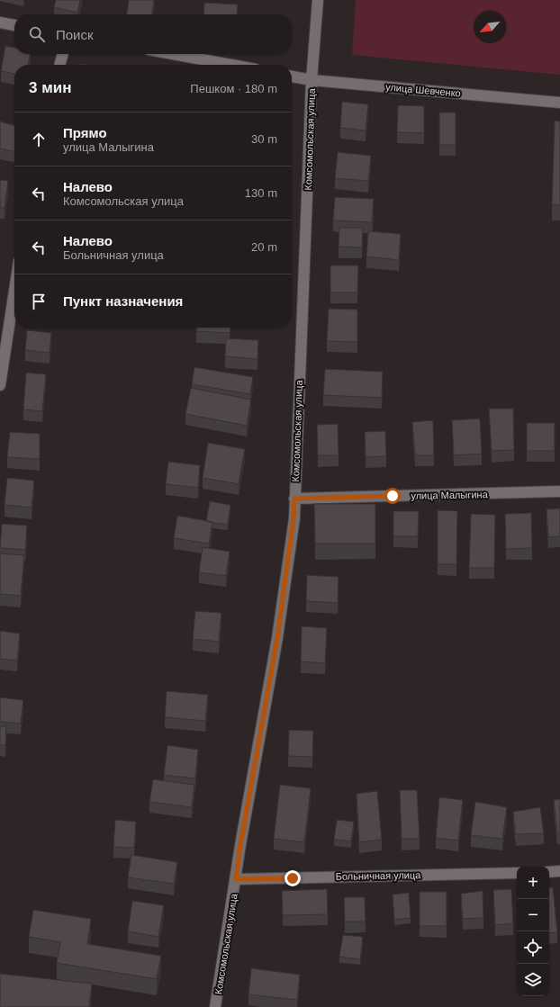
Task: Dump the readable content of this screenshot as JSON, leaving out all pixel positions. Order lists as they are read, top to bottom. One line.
{"streets":{"street":["улица Шевченко","Комсомольская улица","улица Малыгина","Больничная улица"]},"crossings":[["улица Шевченко","Комсомольская улица"],["Комсомольская улица","улица Малыгина"],["Комсомольская улица","Больничная улица"]],"north":"bottom left","page":{"search":"Поиск","heading":["3 мин","Пешком · 180 m"],"list":[["Прямо","улица Малыгина","30 m"],["Налево","Комсомольская улица","130 m"],["Налево","Больничная улица","20 m"],"Пункт назначения"],"map_buttons":["+","−"]}}
